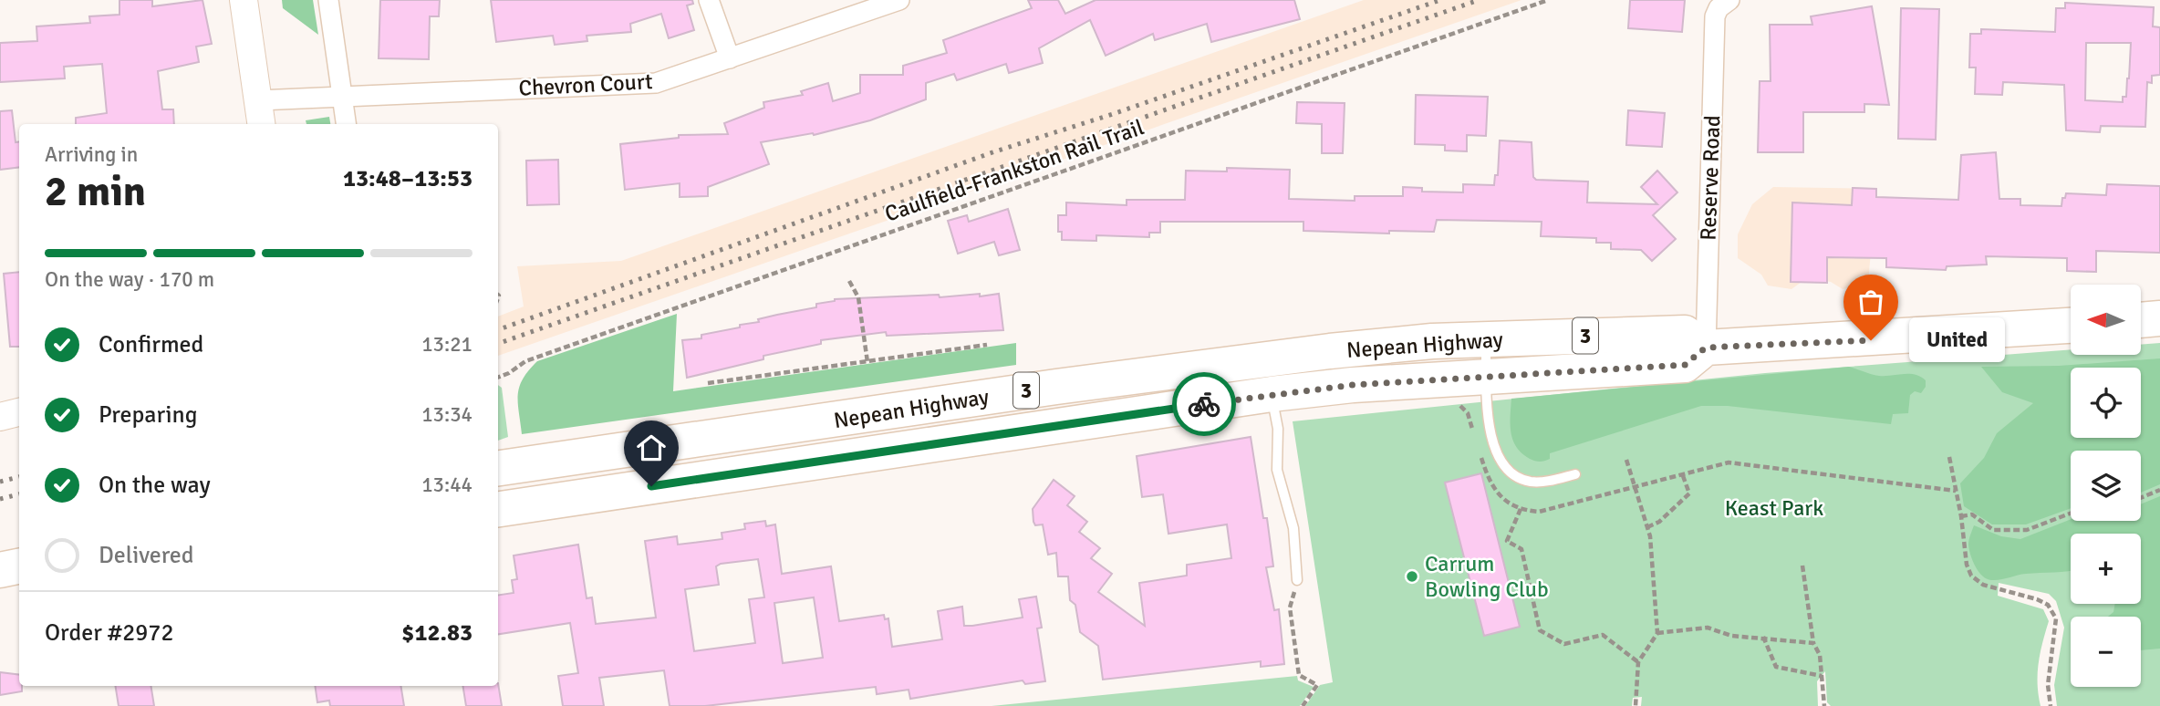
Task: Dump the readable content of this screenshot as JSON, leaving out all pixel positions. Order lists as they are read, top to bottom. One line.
{"streets":{"highway":["3","Nepean Highway"],"street":["Chevron Court","Reserve Road"],"path":["Caulfield-Frankston Rail Trail"]},"crossings":[["Reserve Road","Nepean Highway"]],"parks":["Keast Park"],"places":["United","Carrum Bowling Club"],"north":"left","page":{"heading":["2 min","Arriving in","13:48–13:53"],"panel":["Order #2972","$12.83"],"bar":"On the way · 170 m","map_buttons":["+","−"],"list":[["Confirmed","13:21"],["Preparing","13:34"],["On the way","13:44"],"Delivered"],"bubble":"United"}}
